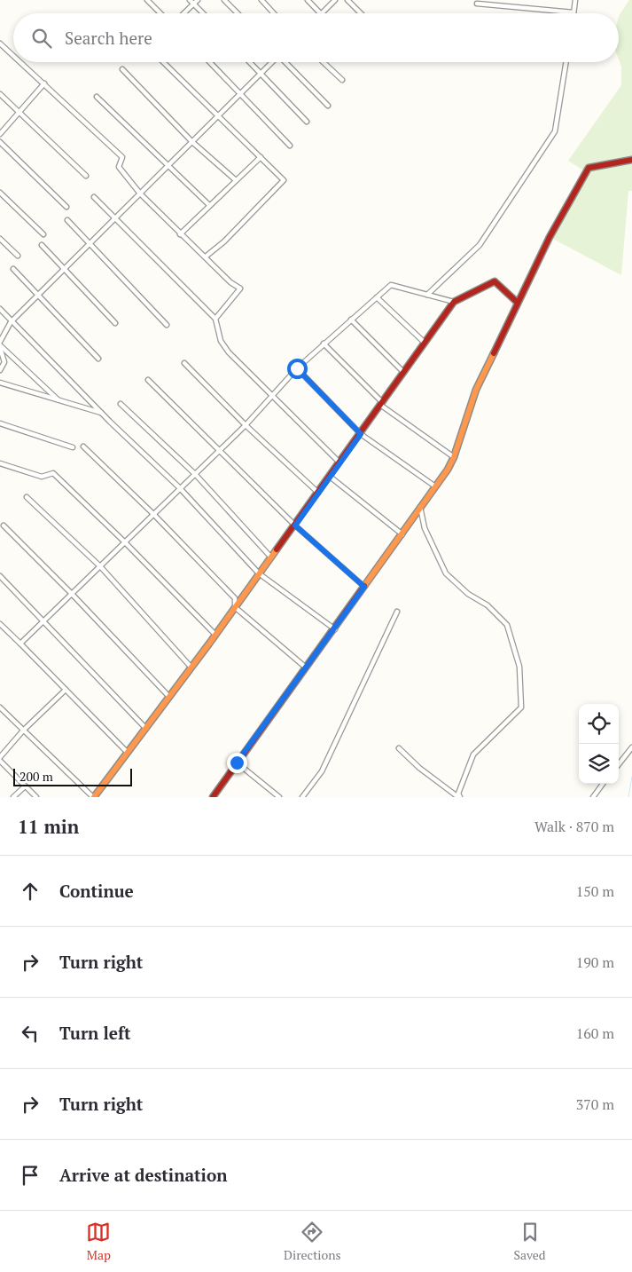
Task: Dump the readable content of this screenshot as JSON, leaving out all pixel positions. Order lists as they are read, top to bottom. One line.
{"scale_bar":"200 m","page":{"search":"Search here","scale":"200 m","heading":["11 min","Walk · 870 m"],"list":[["Continue","150 m"],["Turn right","190 m"],["Turn left","160 m"],["Turn right","370 m"],"Arrive at destination"],"nav":["Map","Directions","Saved"]}}
